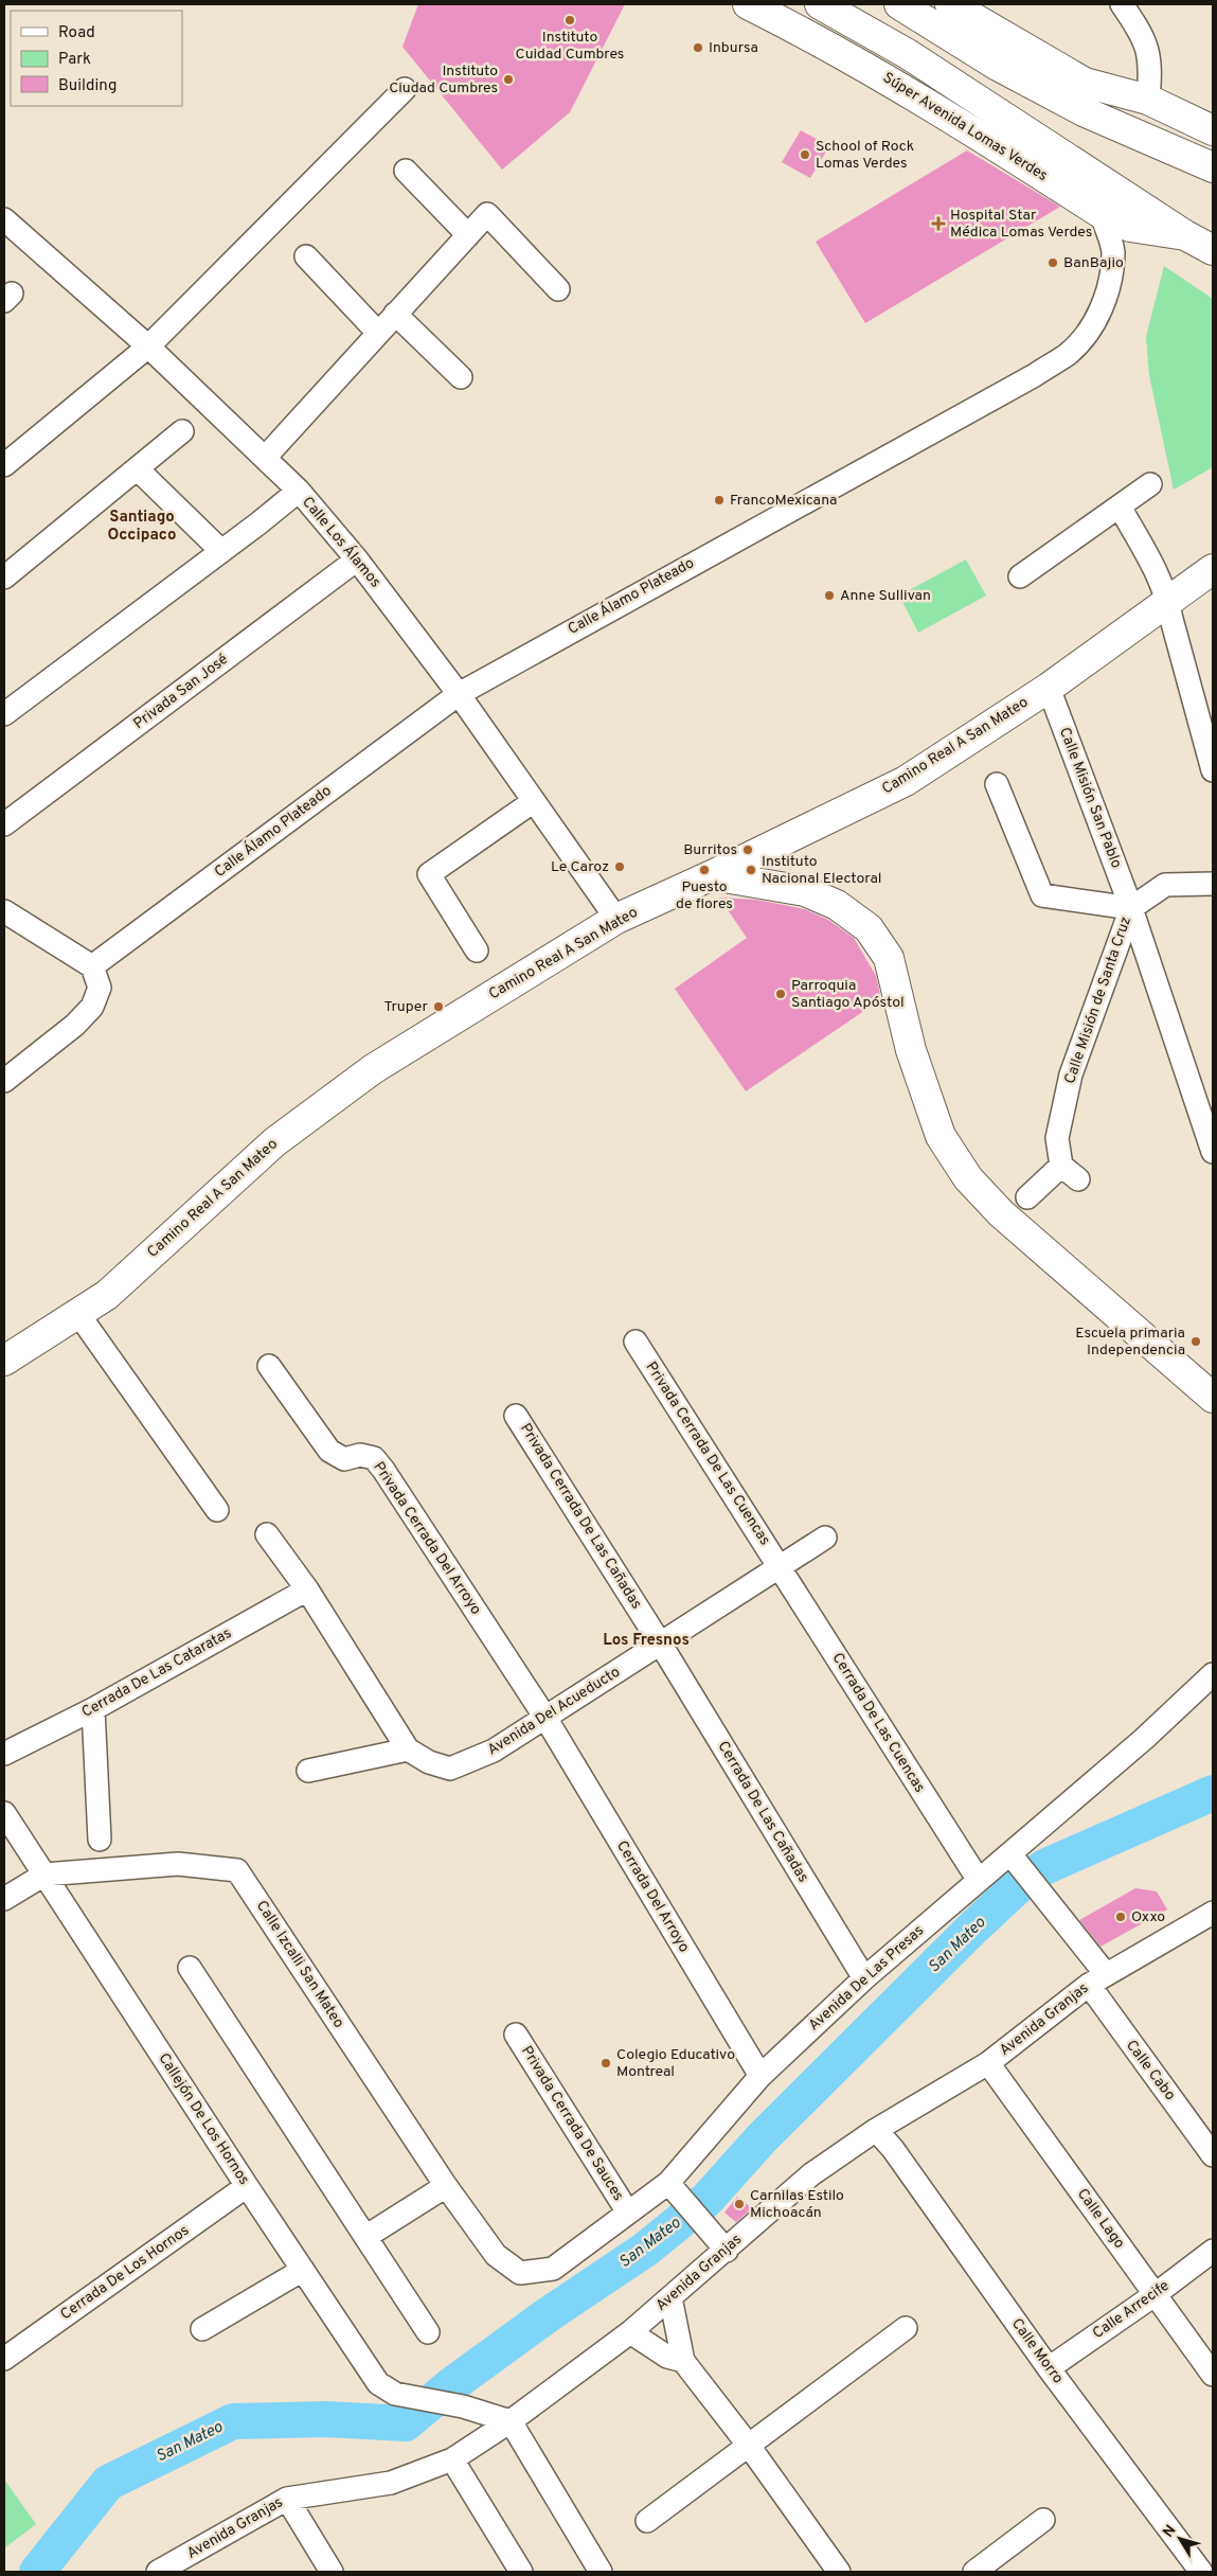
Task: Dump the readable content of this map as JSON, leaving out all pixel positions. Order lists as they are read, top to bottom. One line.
{"streets":{"main road":["Súper Avenida Lomas Verdes","Camino Real A San Mateo"],"street":["Calle Los Álamos","Calle Álamo Plateado","Privada San José","Calle Misión San Pablo","Calle Misión de Santa Cruz","Privada Cerrada De Las Cuencas","Privada Cerrada De Las Cañadas","Privada Cerrada Del Arroyo","Cerrada De Las Cataratas","Avenida Del Acueducto","Cerrada De Las Cuencas","Cerrada De Las Cañadas","Cerrada Del Arroyo","Calle Izcalli San Mateo","Avenida De Las Presas","Avenida Granjas","Calle Cabo","Callejón De Los Hornos","Privada Cerrada De Sauces","Calle Lago","Cerrada De Los Hornos","Calle Arrecife","Calle Morro"]},"crossings":[["Súper Avenida Lomas Verdes","Calle Álamo Plateado"],["Calle Los Álamos","Calle Álamo Plateado"],["Calle Los Álamos","Privada San José"],["Calle Los Álamos","Camino Real A San Mateo"],["Camino Real A San Mateo","Calle Misión San Pablo"],["Calle Misión San Pablo","Calle Misión de Santa Cruz"],["Privada Cerrada De Las Cuencas","Avenida Del Acueducto"],["Privada Cerrada De Las Cuencas","Cerrada De Las Cuencas"],["Privada Cerrada De Las Cañadas","Avenida Del Acueducto"],["Privada Cerrada De Las Cañadas","Cerrada De Las Cañadas"],["Privada Cerrada Del Arroyo","Avenida Del Acueducto"],["Privada Cerrada Del Arroyo","Cerrada Del Arroyo"],["Cerrada De Las Cataratas","Avenida Del Acueducto"],["Avenida Del Acueducto","Cerrada De Las Cuencas"],["Avenida Del Acueducto","Cerrada De Las Cañadas"],["Avenida Del Acueducto","Cerrada Del Arroyo"],["Cerrada De Las Cuencas","Avenida De Las Presas"],["Cerrada De Las Cañadas","Avenida De Las Presas"],["Cerrada Del Arroyo","Avenida De Las Presas"],["Calle Izcalli San Mateo","Avenida De Las Presas"],["Calle Izcalli San Mateo","Callejón De Los Hornos"],["Avenida De Las Presas","Calle Cabo"],["Avenida De Las Presas","Privada Cerrada De Sauces"],["Avenida Granjas","Calle Cabo"],["Avenida Granjas","Callejón De Los Hornos"],["Avenida Granjas","Calle Lago"],["Avenida Granjas","Calle Morro"],["Callejón De Los Hornos","Cerrada De Los Hornos"],["Calle Lago","Calle Arrecife"],["Calle Arrecife","Calle Morro"]],"districts":["Santiago Occipaco","Los Fresnos"],"water":["San Mateo"],"places":{"other":["Instituto Cuidad Cumbres","Inbursa","Instituto Ciudad Cumbres","School of Rock Lomas Verdes","BanBajio","FrancoMexicana","Anne Sullivan","Burritos","Le Caroz","Puesto de flores","Instituto Nacional Electoral","Parroquia Santiago Apóstol","Truper","Escuela primaria Independencia","Oxxo","Colegio Educativo Montreal","Carnilas Estilo Michoacán"],"health":["Hospital Star Médica Lomas Verdes"]},"legend":["Road","Park","Building"],"north":"top left"}
